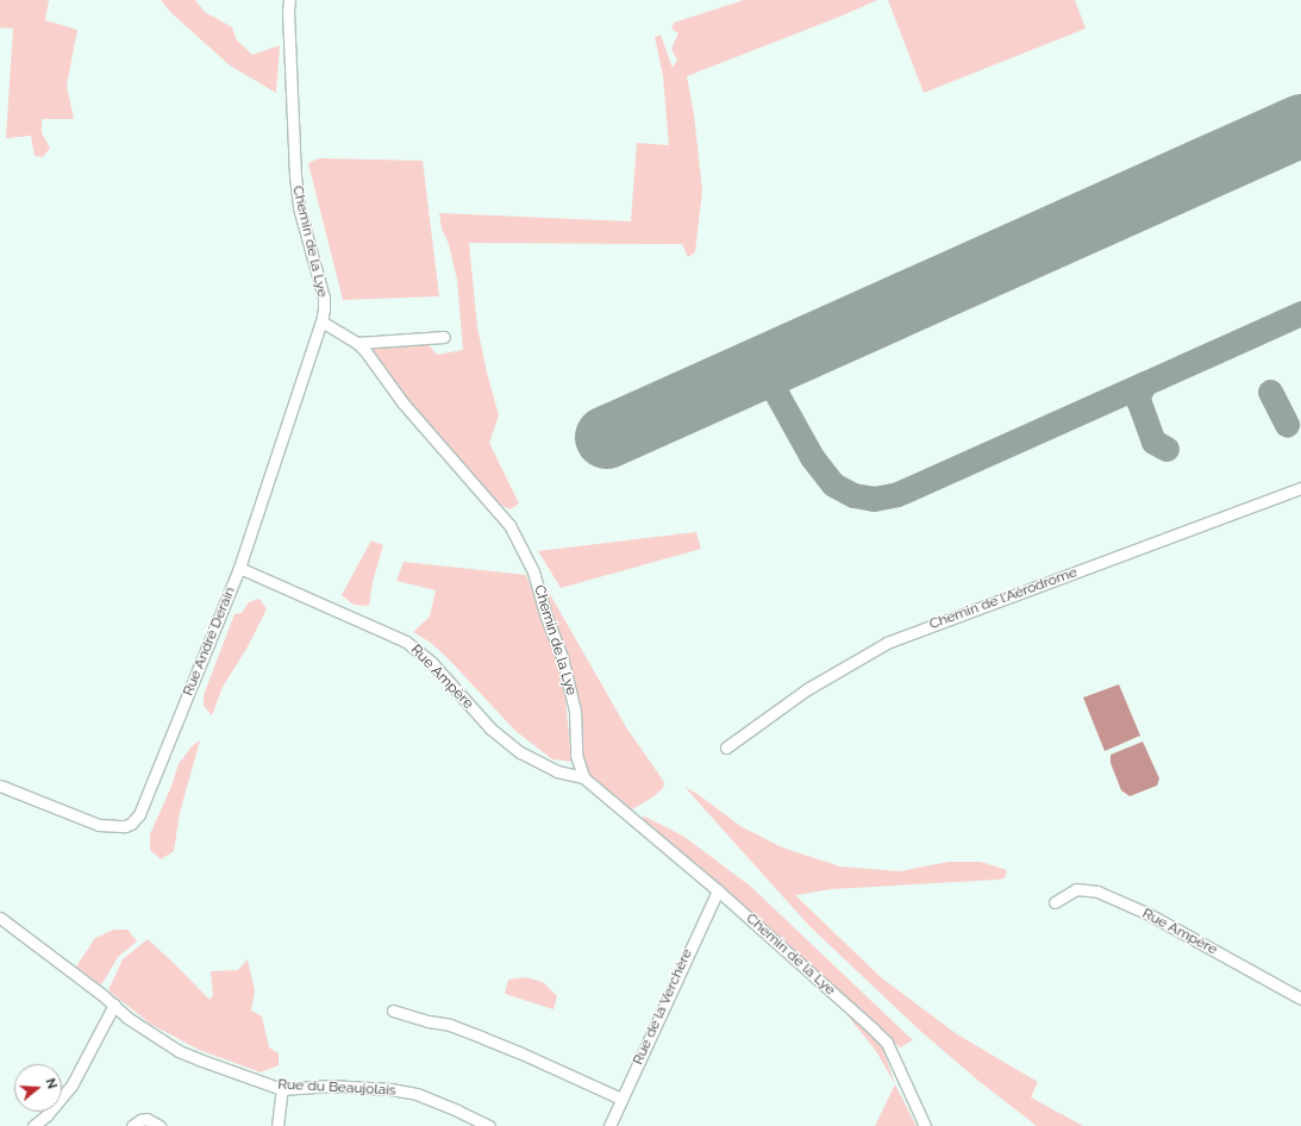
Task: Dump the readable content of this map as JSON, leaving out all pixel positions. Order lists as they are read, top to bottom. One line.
{"streets":{"street":["Chemin de la Lye","Chemin de l'Aérodrome","Rue André Derain","Rue Ampère","Rue de la Verchère","Rue du Beaujolais"]},"crossings":[["Chemin de la Lye","Rue André Derain"],["Chemin de la Lye","Rue Ampère"],["Chemin de la Lye","Rue de la Verchère"],["Rue André Derain","Rue Ampère"]],"north":"right"}
